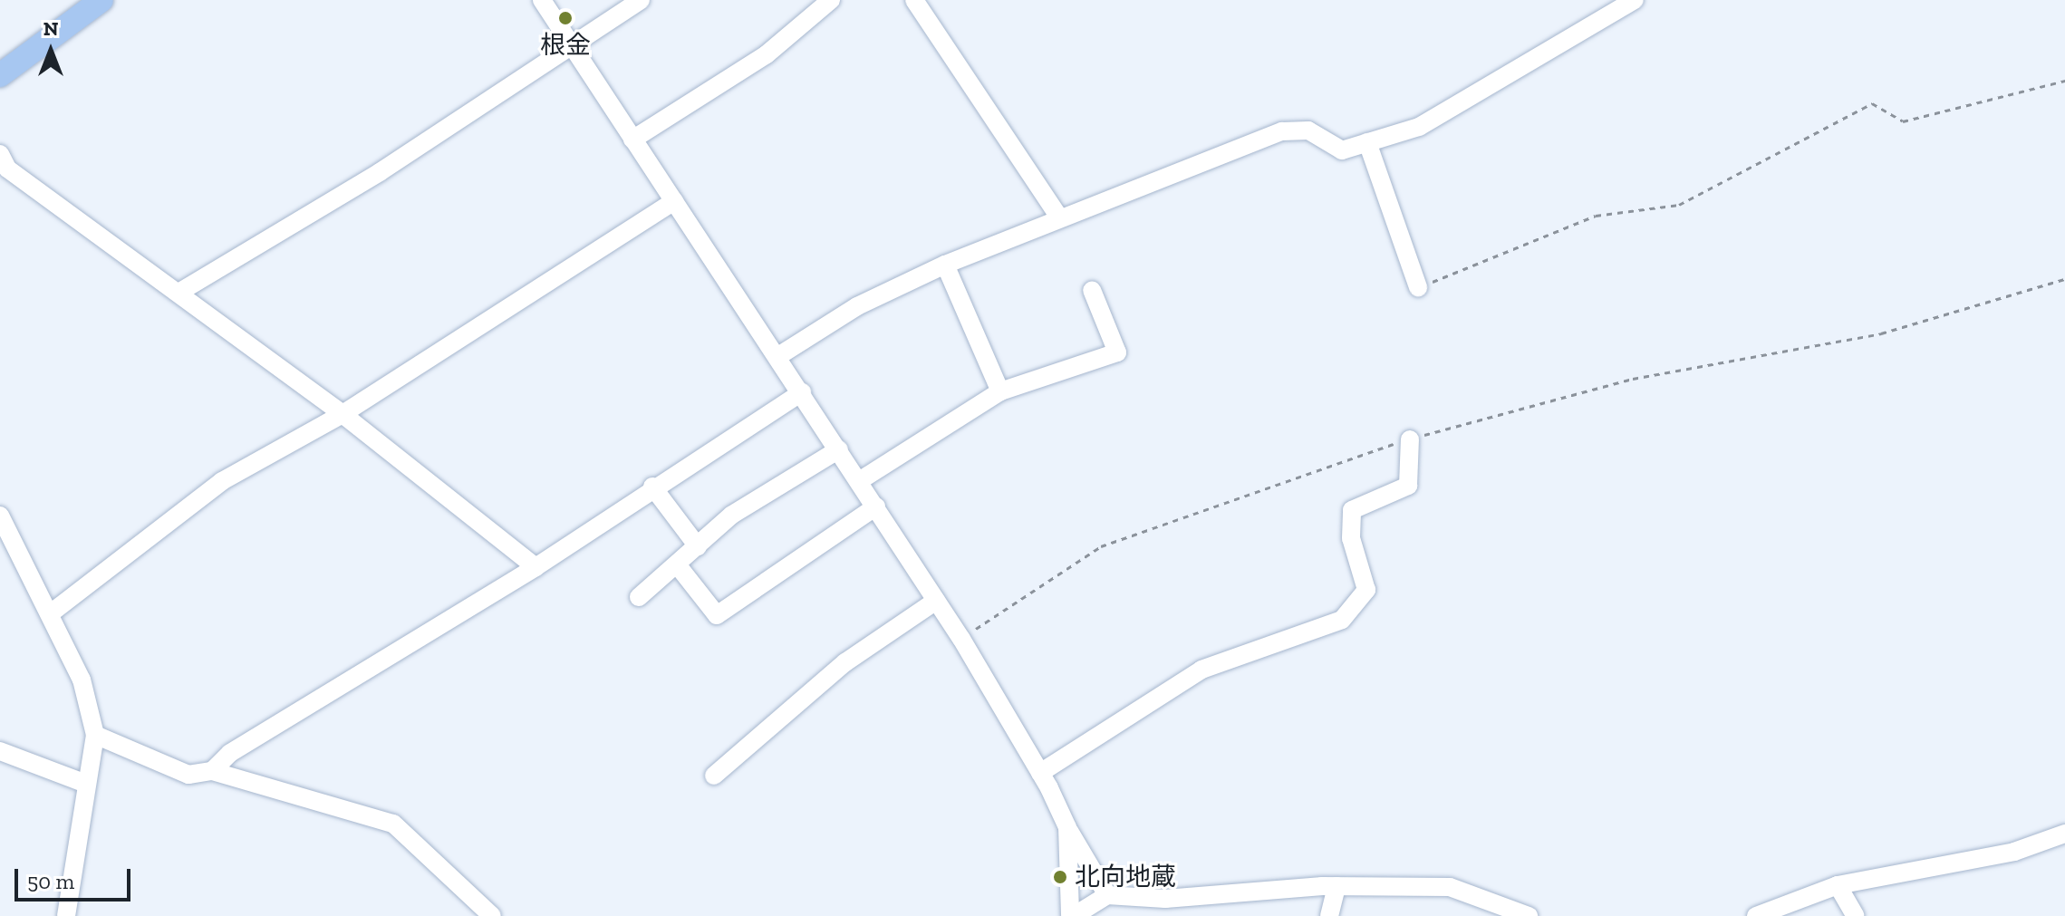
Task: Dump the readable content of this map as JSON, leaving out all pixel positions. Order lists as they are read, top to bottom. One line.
{"places":["根金","北向地蔵"],"scale_bar":"50 m","north":"top"}
